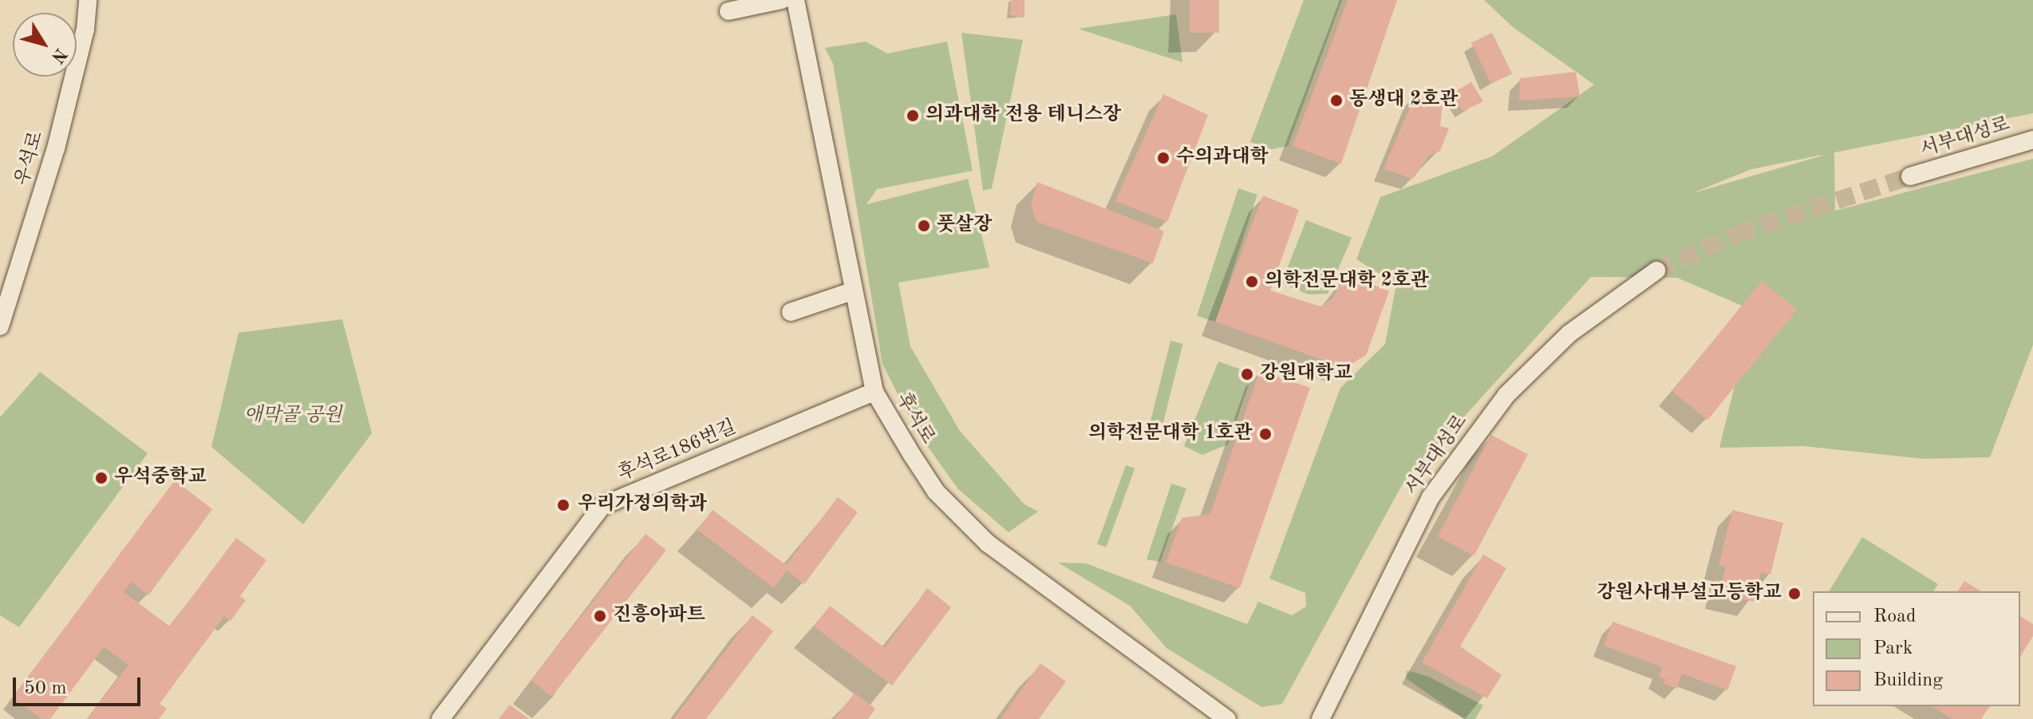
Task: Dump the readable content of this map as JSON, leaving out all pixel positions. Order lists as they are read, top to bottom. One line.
{"streets":{"street":["서부대성로","우석로","후석로","후석로186번길"]},"crossings":[["후석로","후석로186번길"]],"parks":["애막골 공원"],"places":["동생대 2호관","의과대학 전용 테니스장","수의과대학","풋살장","의학전문대학 2호관","강원대학교","의학전문대학 1호관","우석중학교","우리가정의학과","강원사대부설고등학교","진흥아파트"],"legend":["Road","Park","Building"],"scale_bar":"50 m","north":"bottom right"}
